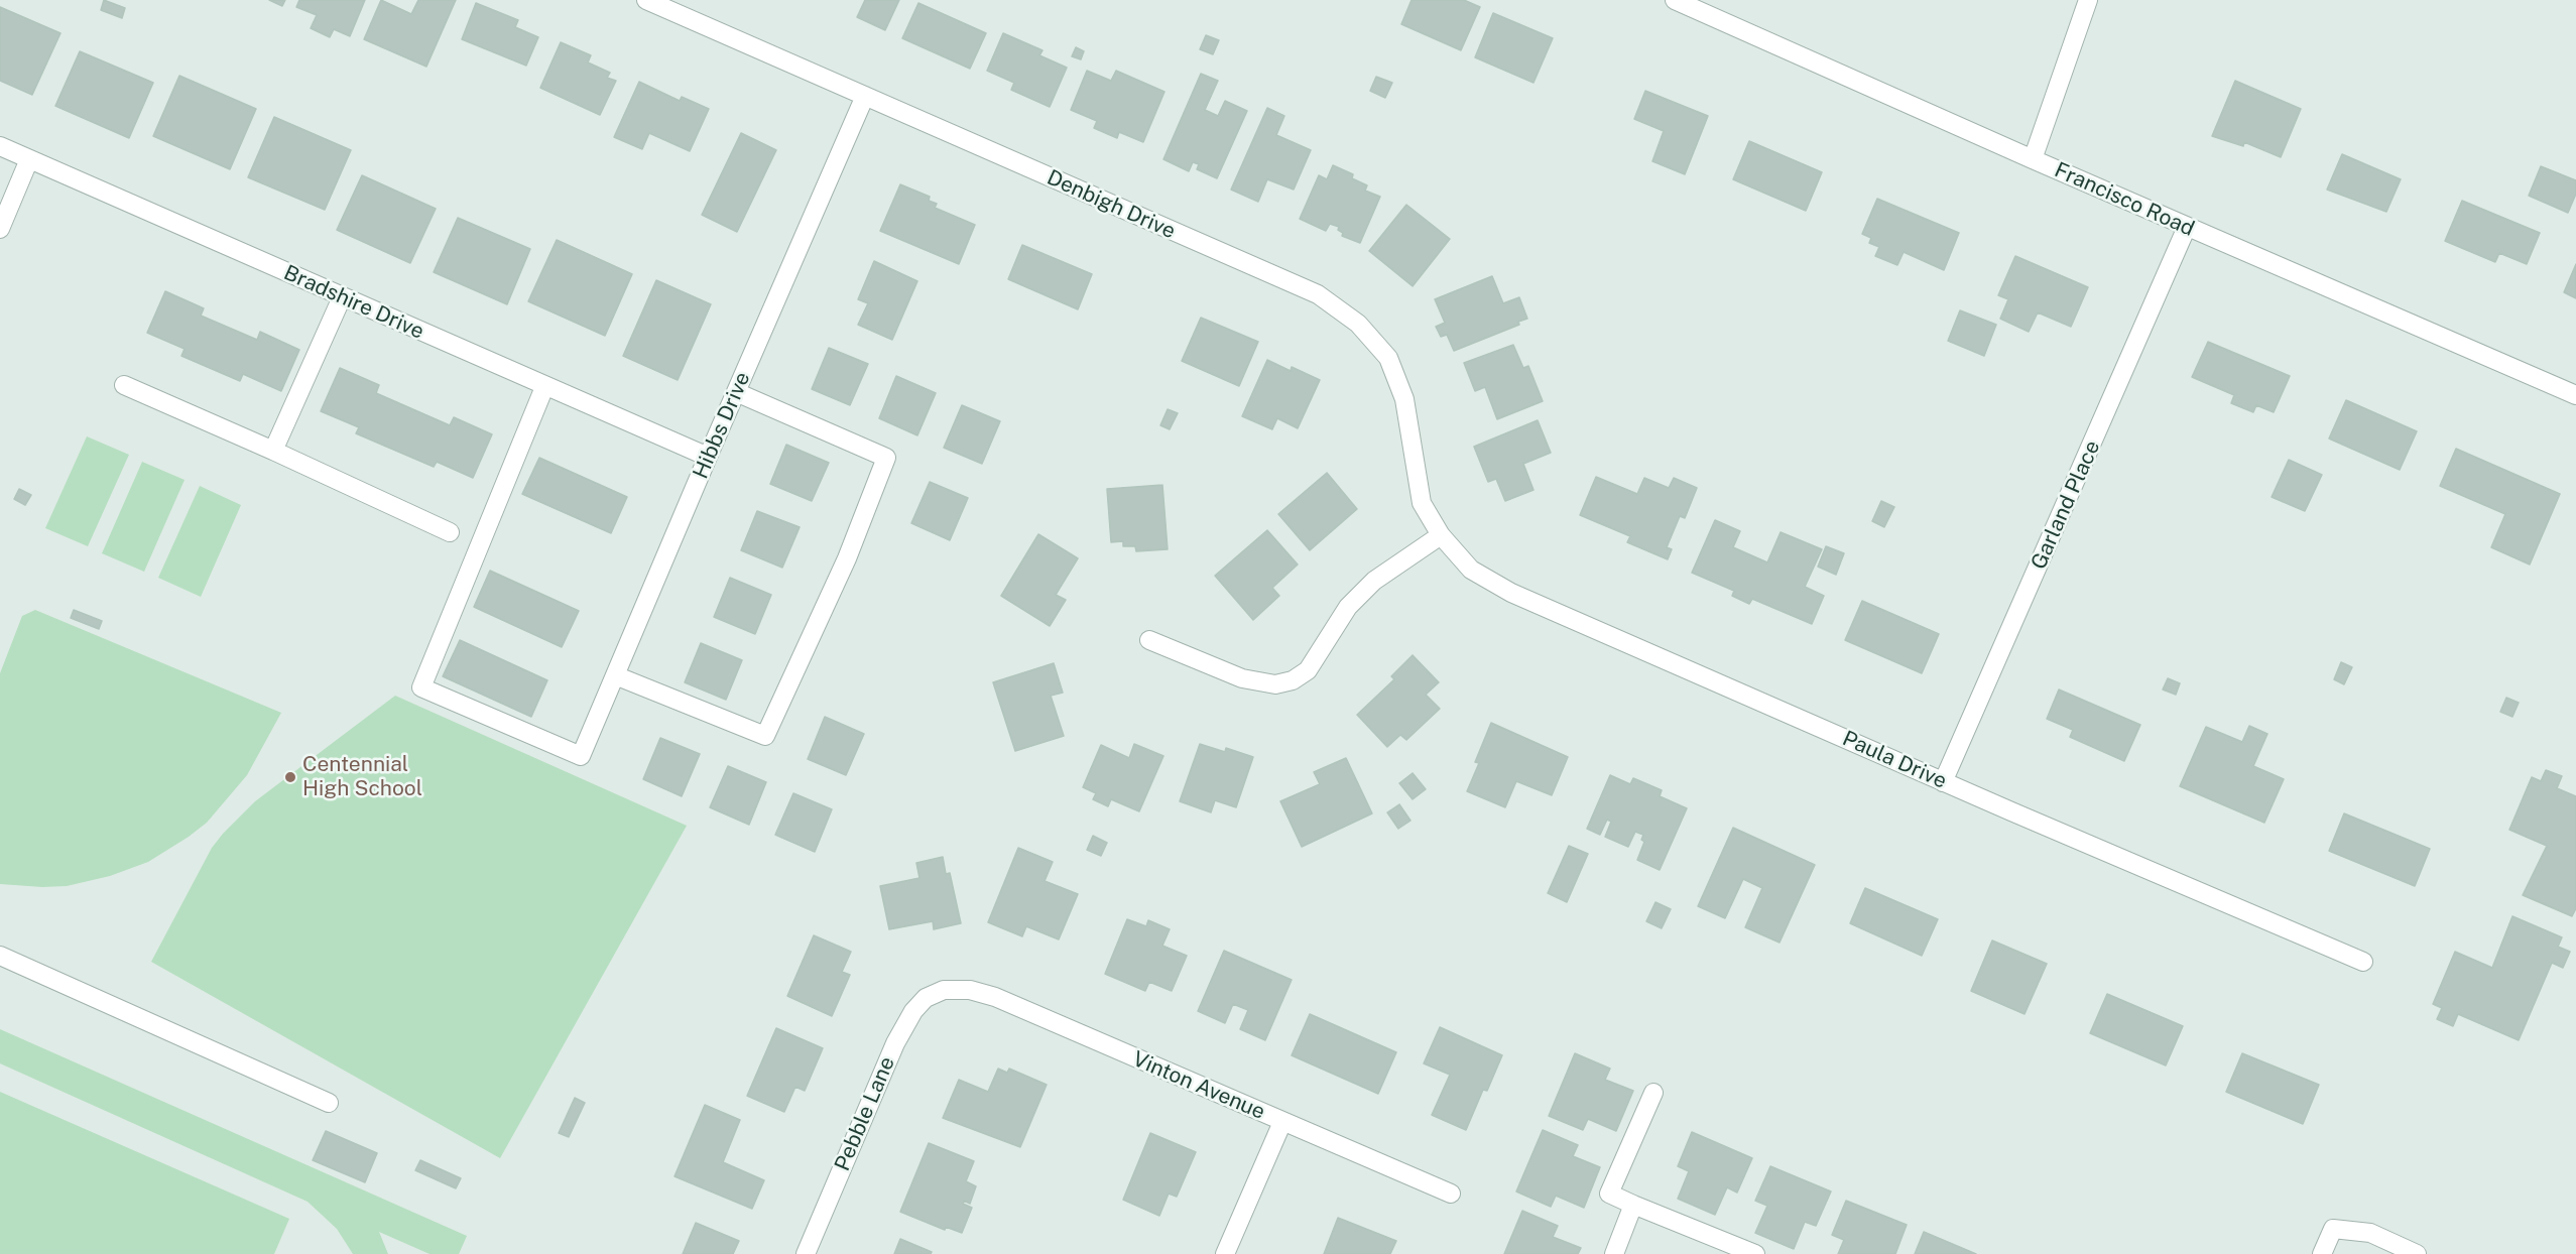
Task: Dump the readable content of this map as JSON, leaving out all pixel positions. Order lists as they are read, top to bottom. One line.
{"streets":{"street":["Francisco Road","Denbigh Drive","Bradshire Drive","Hibbs Drive","Garland Place","Paula Drive","Vinton Avenue","Pebble Lane"]},"crossings":[["Francisco Road","Garland Place"],["Denbigh Drive","Hibbs Drive"],["Denbigh Drive","Paula Drive"],["Bradshire Drive","Hibbs Drive"],["Garland Place","Paula Drive"],["Vinton Avenue","Pebble Lane"]],"places":["Centennial High School"]}
